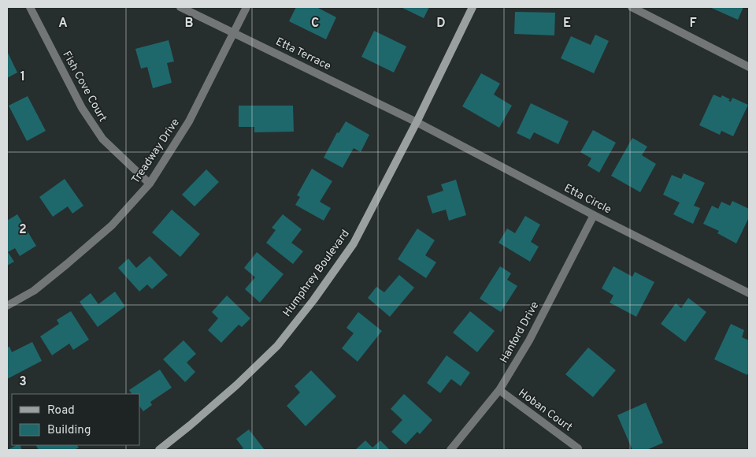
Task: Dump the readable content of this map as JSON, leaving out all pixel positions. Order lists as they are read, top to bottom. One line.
{"streets":{"street":["Etta Terrace","Fish Cove Court","Treadway Drive","Etta Circle","Humphrey Boulevard","Hanford Drive","Hoban Court"]},"crossings":[["Etta Terrace","Treadway Drive"],["Etta Terrace","Etta Circle"],["Etta Terrace","Humphrey Boulevard"],["Fish Cove Court","Treadway Drive"],["Etta Circle","Humphrey Boulevard"],["Etta Circle","Hanford Drive"],["Hanford Drive","Hoban Court"]],"legend":["Road","Building"],"grid":{"columns":["A","B","C","D","E","F"],"rows":["1","2","3"]}}
